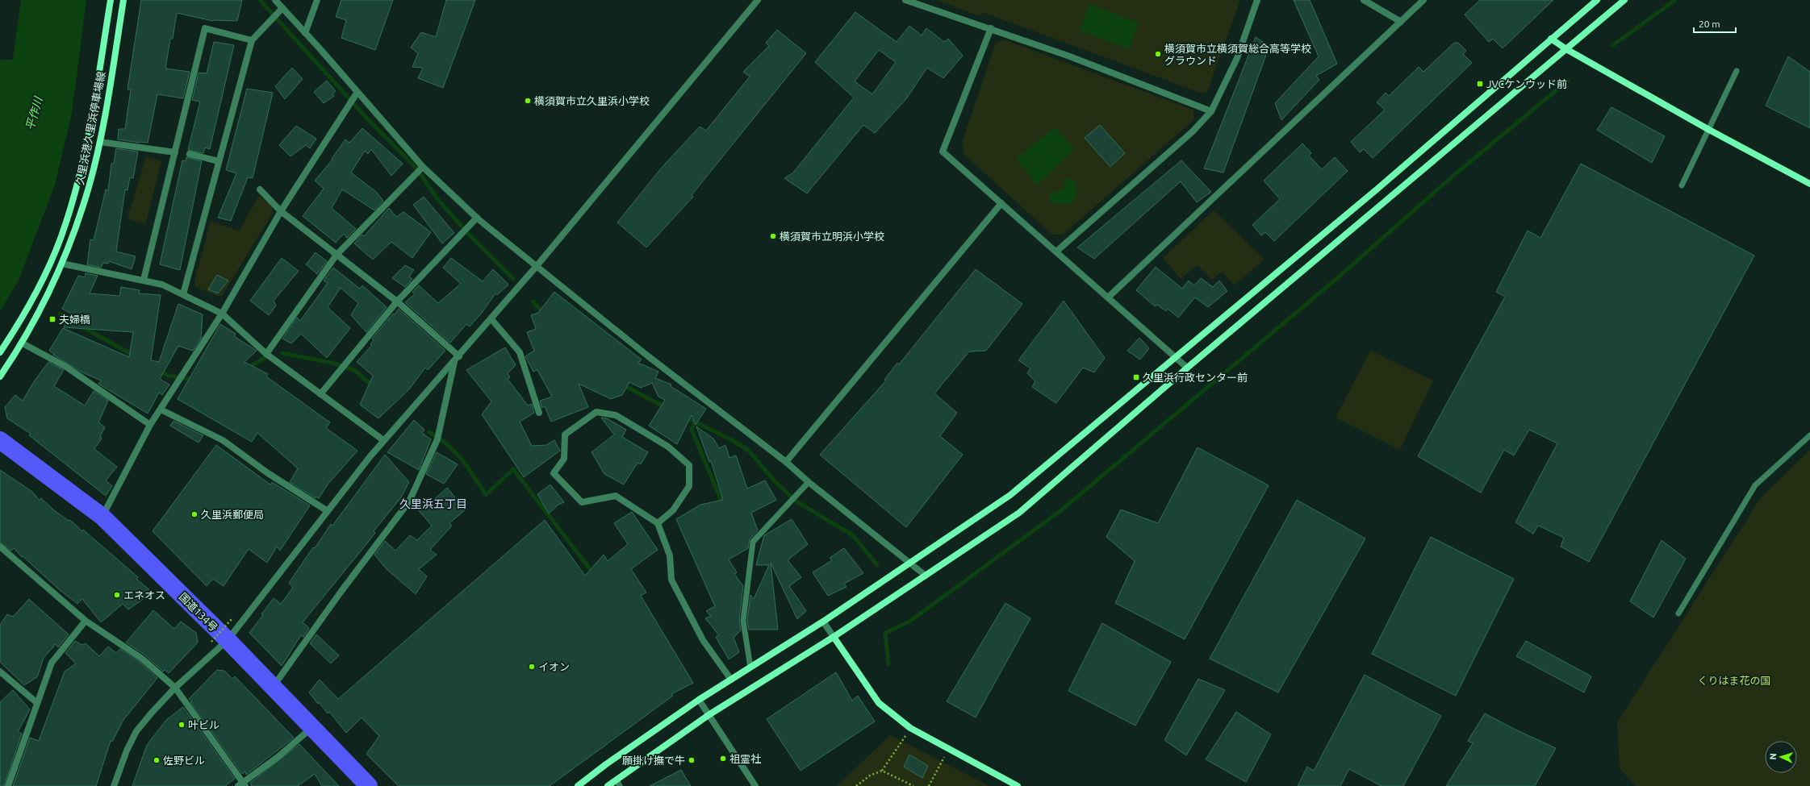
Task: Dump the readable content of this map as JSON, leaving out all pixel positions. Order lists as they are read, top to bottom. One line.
{"streets":{"highway":["国道134号"],"street":["久里浜港久里浜停車場線"]},"districts":["久里浜五丁目"],"water":["平作川"],"parks":["くりはま花の国"],"places":{"other":["横須賀市立横須賀総合高等学校 グラウンド","横須賀市立久里浜小学校","横須賀市立明浜小学校","久里浜郵便局","エネオス","イオン","叶ビル","祖霊社","佐野ビル","願掛け撫で牛"],"transit":["JVCケンウッド前","夫婦橋","久里浜行政センター前"]},"scale_bar":"20 m","north":"left"}
